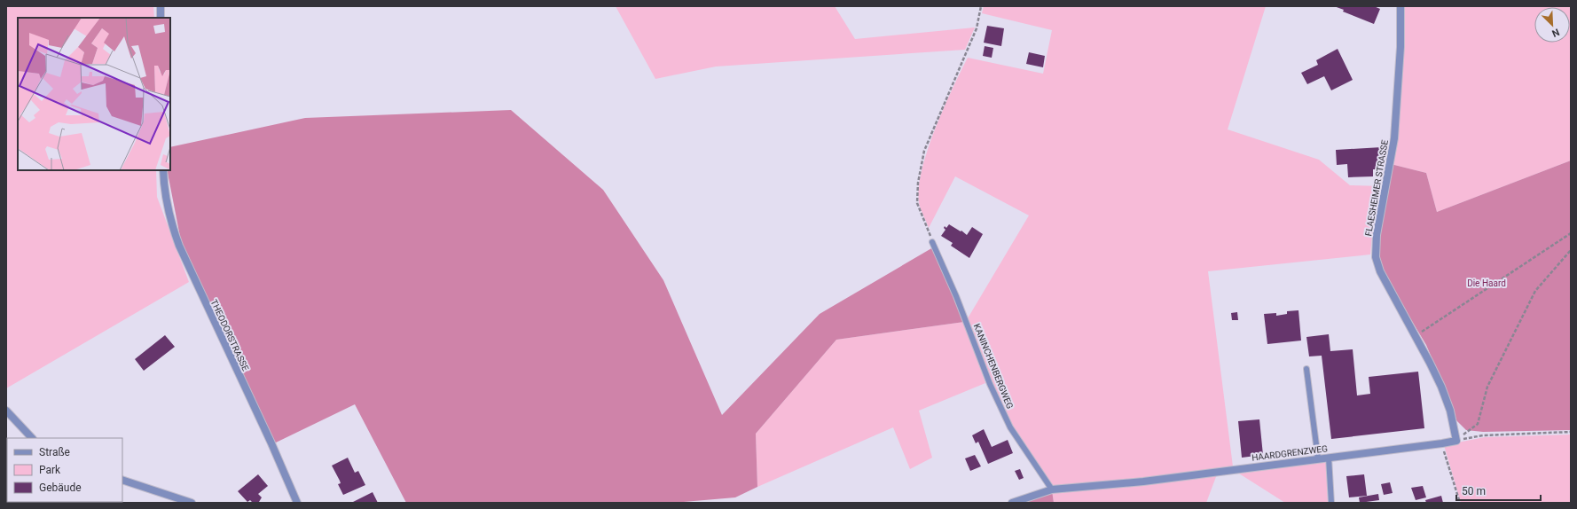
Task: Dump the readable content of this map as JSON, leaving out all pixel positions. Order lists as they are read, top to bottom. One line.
{"streets":{"street":["FLAESHEIMER STRASSE","THEODORSTRASSE","HAARDGRENZWEG"],"lane":["KANINCHENBERGWEG"]},"crossings":[["FLAESHEIMER STRASSE","HAARDGRENZWEG"],["KANINCHENBERGWEG","HAARDGRENZWEG"]],"parks":["Die Haard"],"legend":["Straße","Park","Gebäude"],"scale_bar":"50 m","north":"bottom right"}
